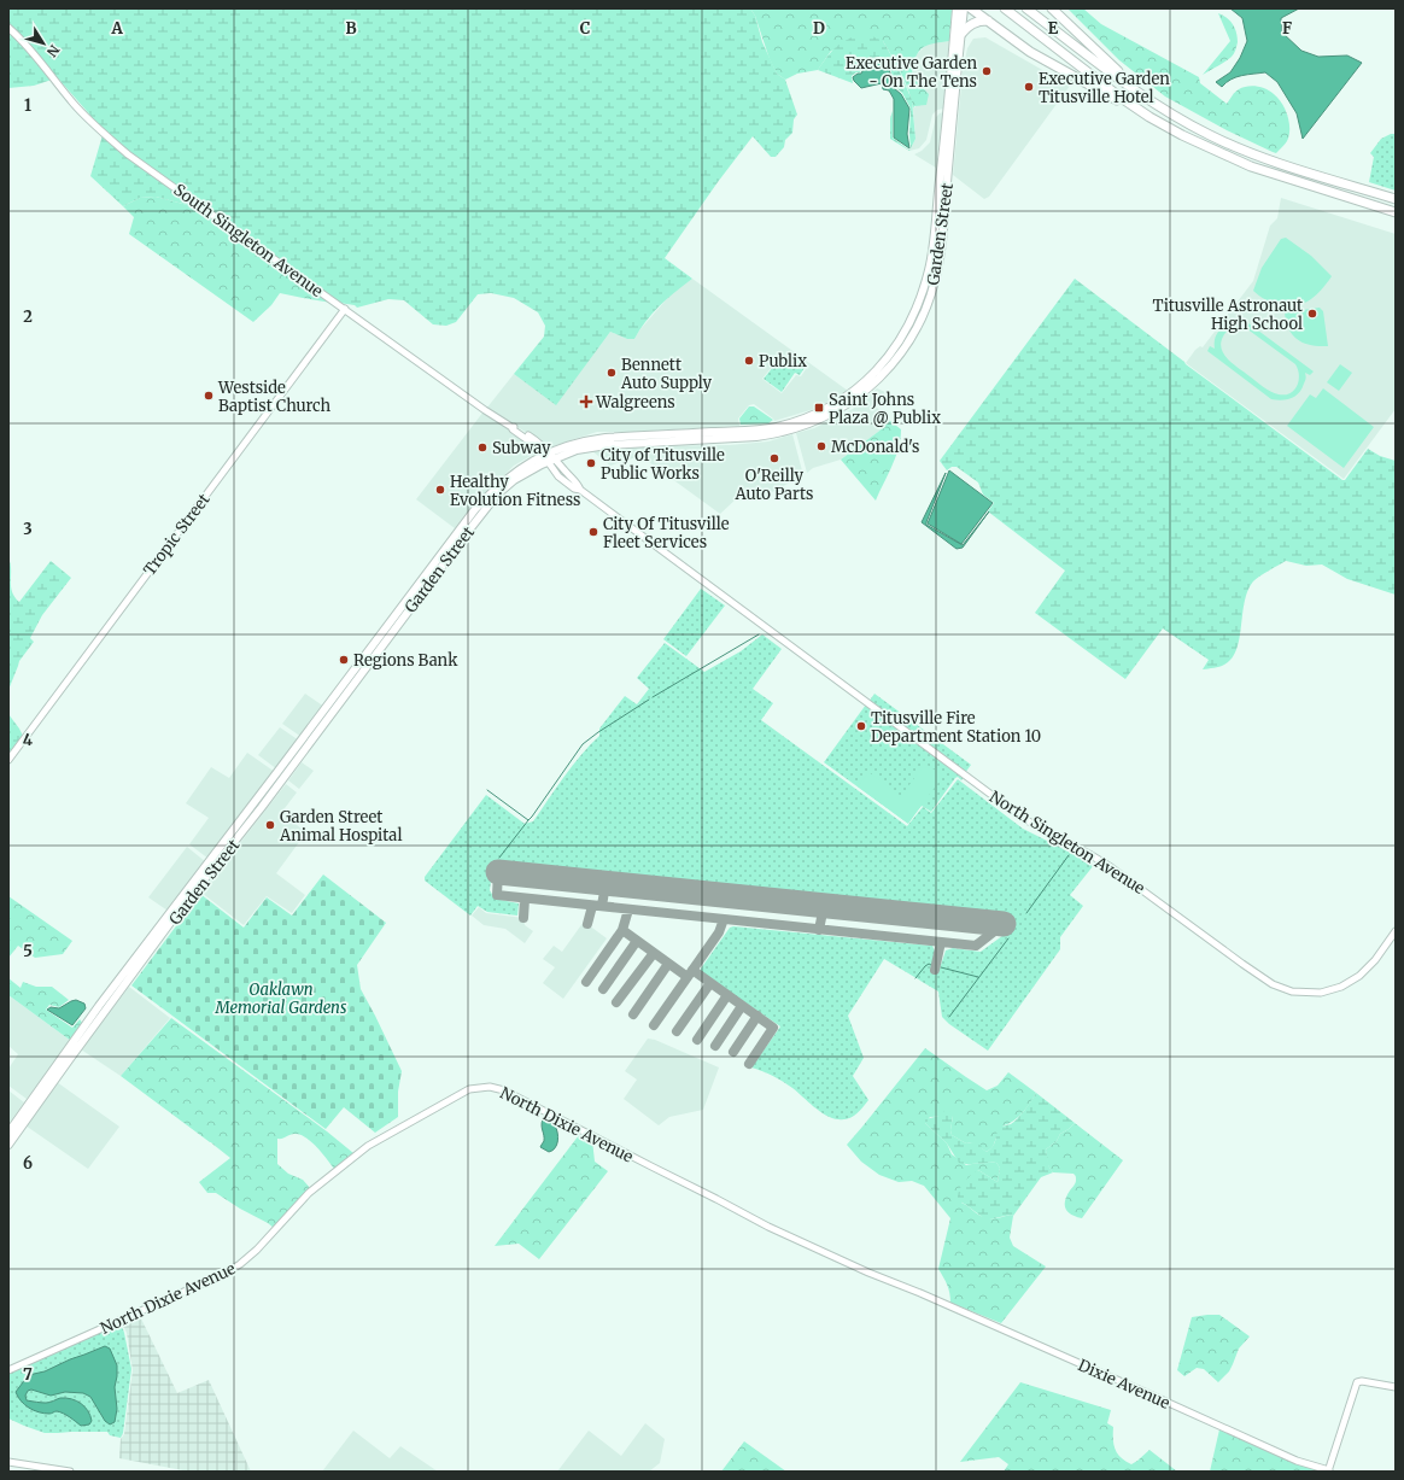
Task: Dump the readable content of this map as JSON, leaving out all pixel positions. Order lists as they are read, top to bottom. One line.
{"streets":{"main road":["Garden Street"],"street":["South Singleton Avenue","Tropic Street","North Singleton Avenue","North Dixie Avenue","Dixie Avenue"]},"crossings":[["Garden Street","South Singleton Avenue"],["Garden Street","North Singleton Avenue"],["South Singleton Avenue","Tropic Street"],["South Singleton Avenue","North Singleton Avenue"],["North Dixie Avenue","Dixie Avenue"]],"parks":["Oaklawn Memorial Gardens"],"places":{"other":["Executive Garden - On The Tens","Executive Garden Titusville Hotel","Titusville Astronaut High School","Publix","Bennett Auto Supply","Westside Baptist Church","McDonald's","Subway","O'Reilly Auto Parts","City of Titusville Public Works","Healthy Evolution Fitness","City Of Titusville Fleet Services","Regions Bank","Titusville Fire Department Station 10","Garden Street Animal Hospital"],"health":["Walgreens"],"transit":["Saint Johns Plaza @ Publix"]},"north":"bottom right","grid":{"columns":["A","B","C","D","E","F"],"rows":["1","2","3","4","5","6","7"]}}
